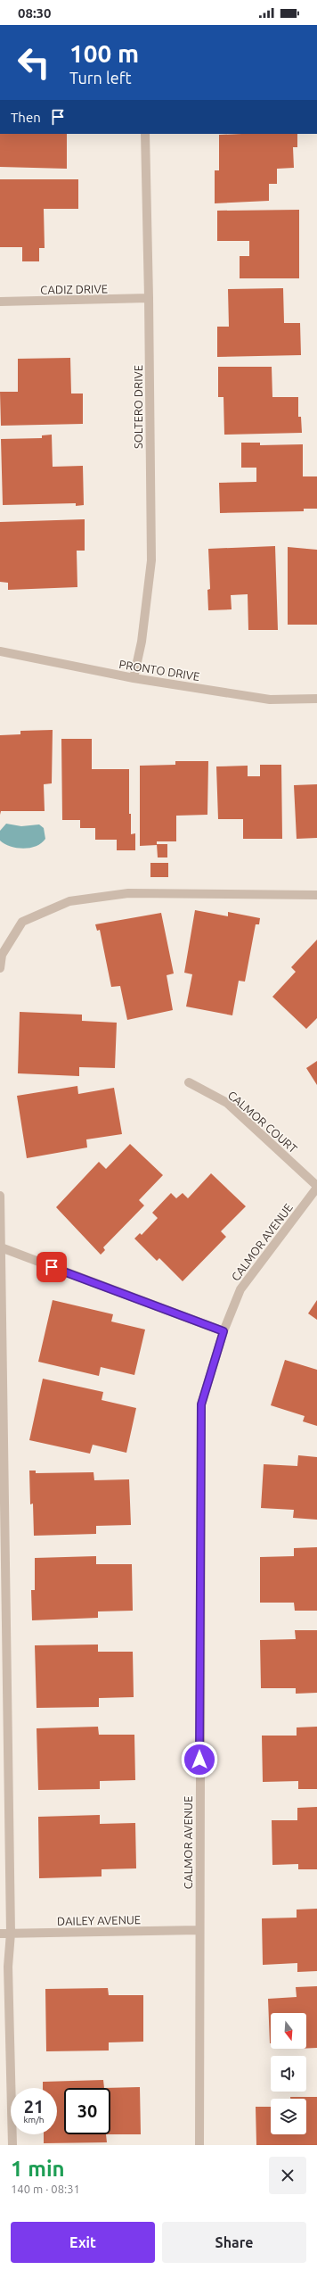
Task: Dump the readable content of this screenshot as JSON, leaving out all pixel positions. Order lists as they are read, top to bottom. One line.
{"streets":{"street":["CADIZ DRIVE","SOLTERO DRIVE","PRONTO DRIVE","CALMOR COURT","CALMOR AVENUE","DAILEY AVENUE"]},"crossings":[["CADIZ DRIVE","SOLTERO DRIVE"],["SOLTERO DRIVE","PRONTO DRIVE"],["CALMOR COURT","CALMOR AVENUE"],["CALMOR AVENUE","DAILEY AVENUE"]],"north":"bottom","page":{"status":"08:30","turn":["100 m","Turn left"],"then":"Then","speed":"21 km/h","limit":"30","heading":["1 min","140 m · 08:31"],"buttons":["Exit","Share"]}}
